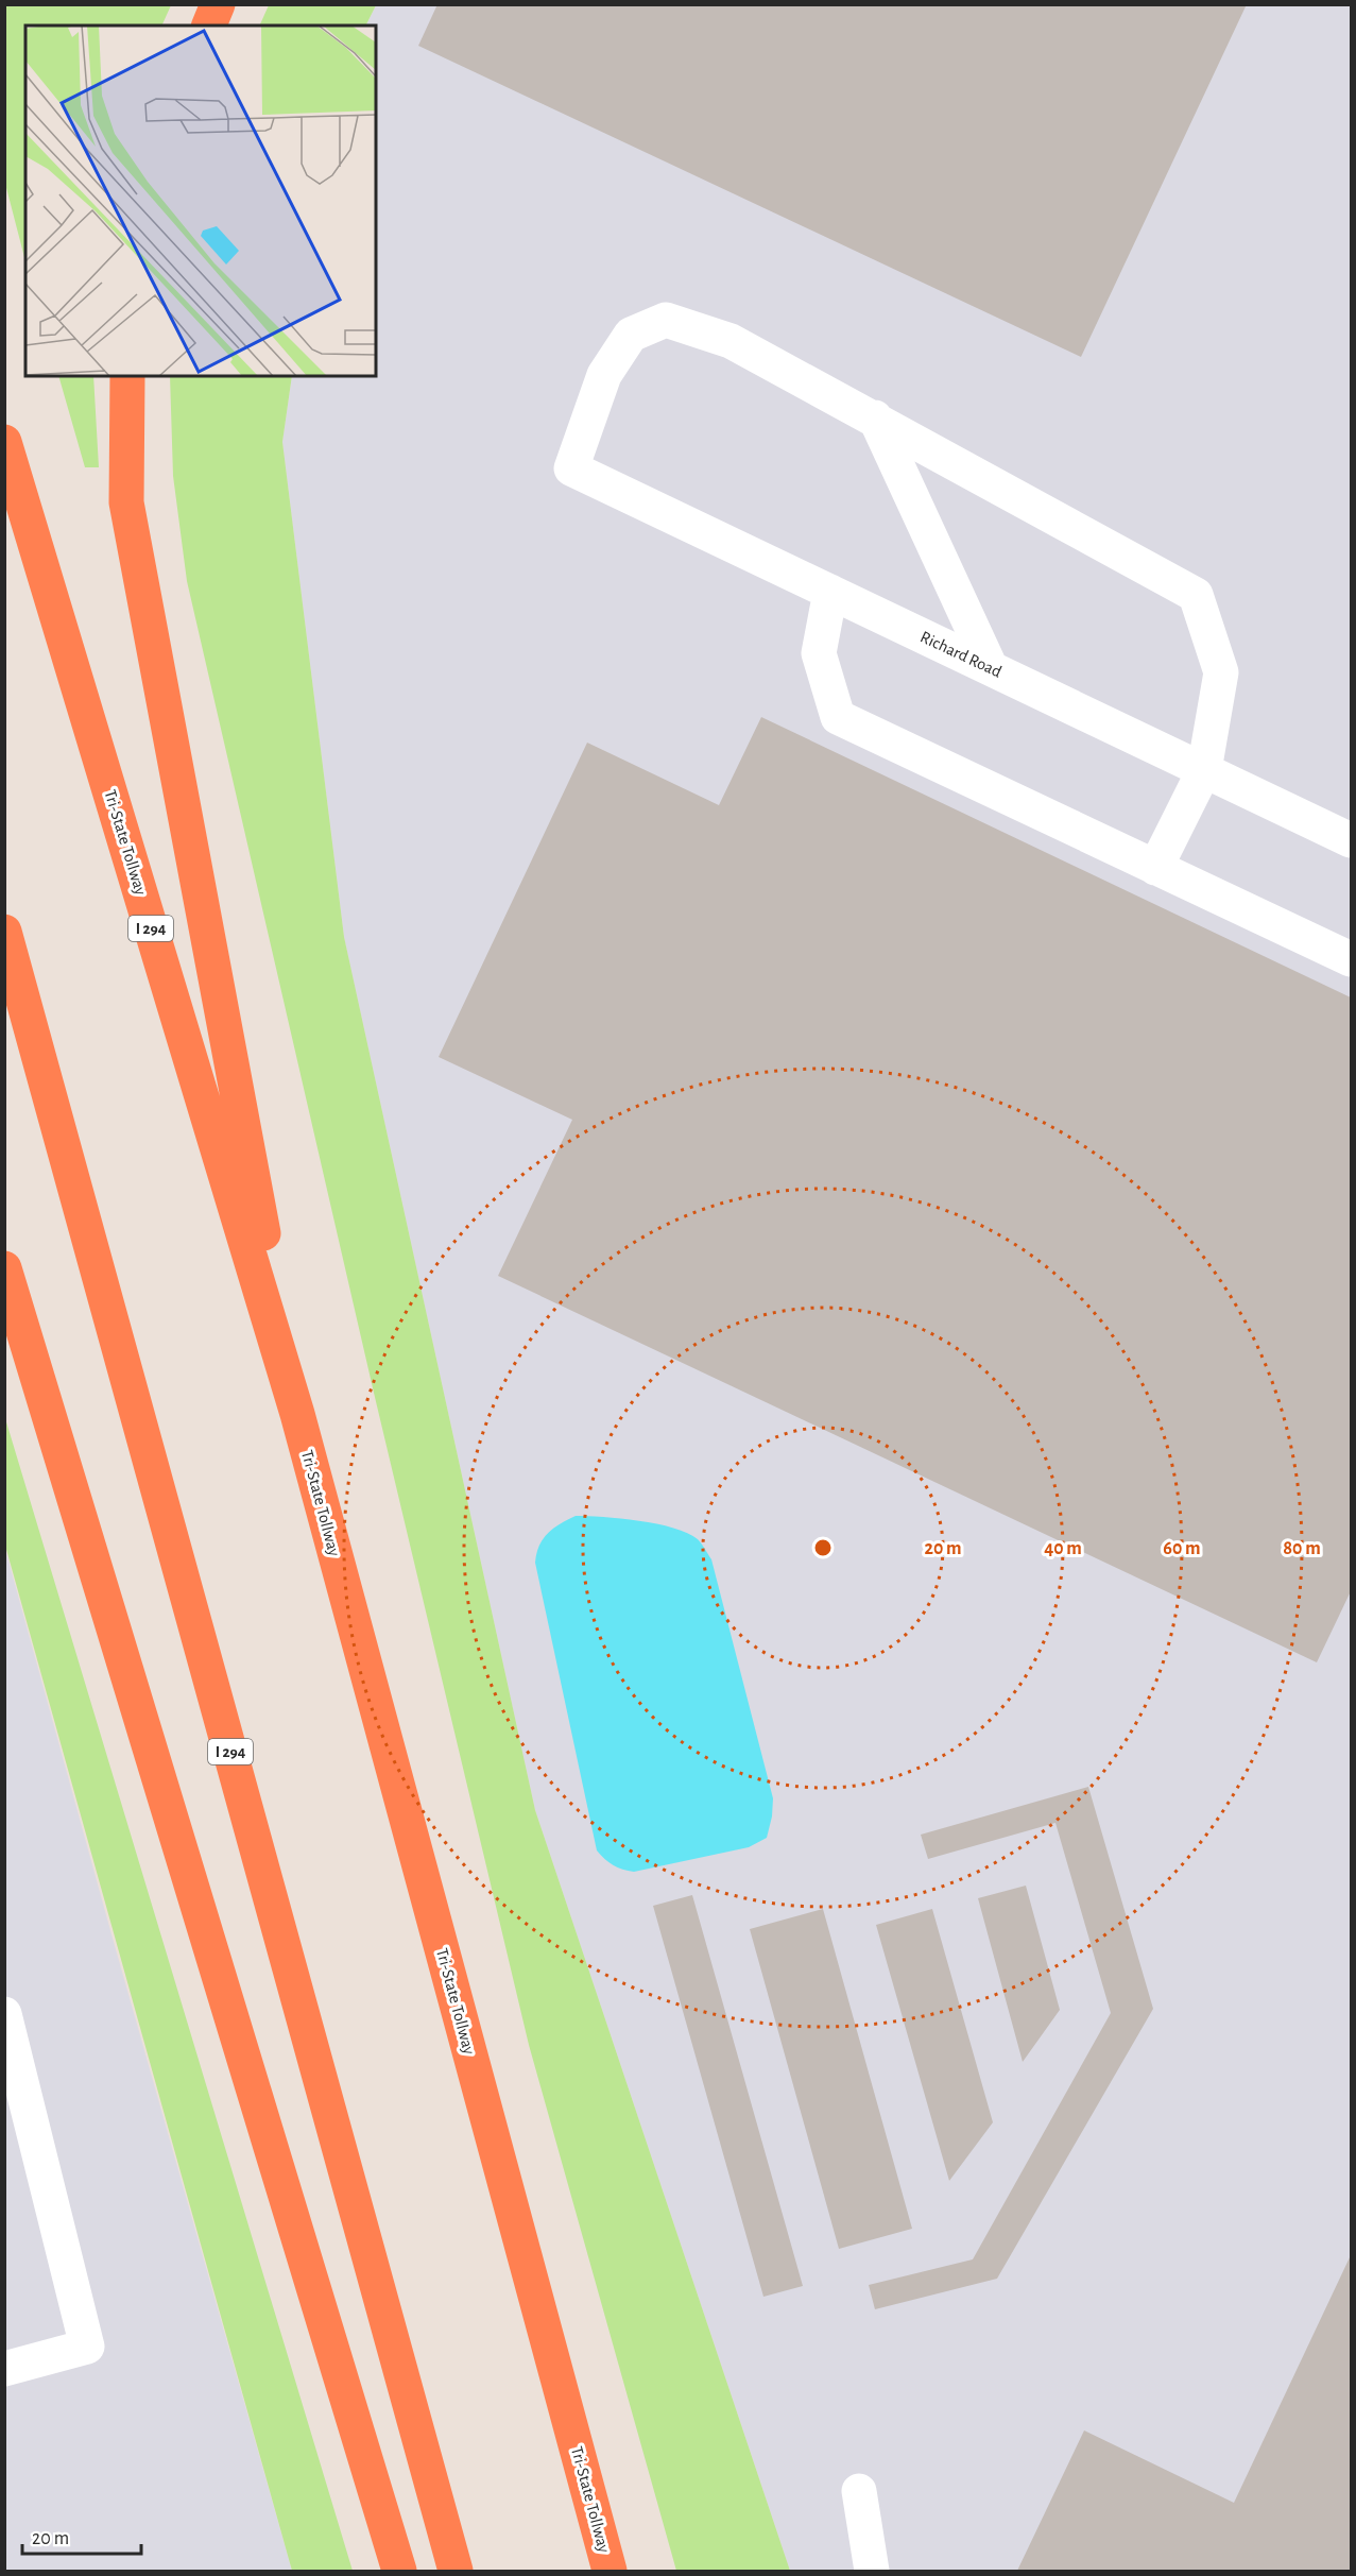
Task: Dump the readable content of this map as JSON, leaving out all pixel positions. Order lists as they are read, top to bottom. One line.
{"streets":{"highway":["Tri-State Tollway","I 294"],"street":["Richard Road"]},"scale_bar":"20 m","rings":["20 m","40 m","60 m","80 m"]}
